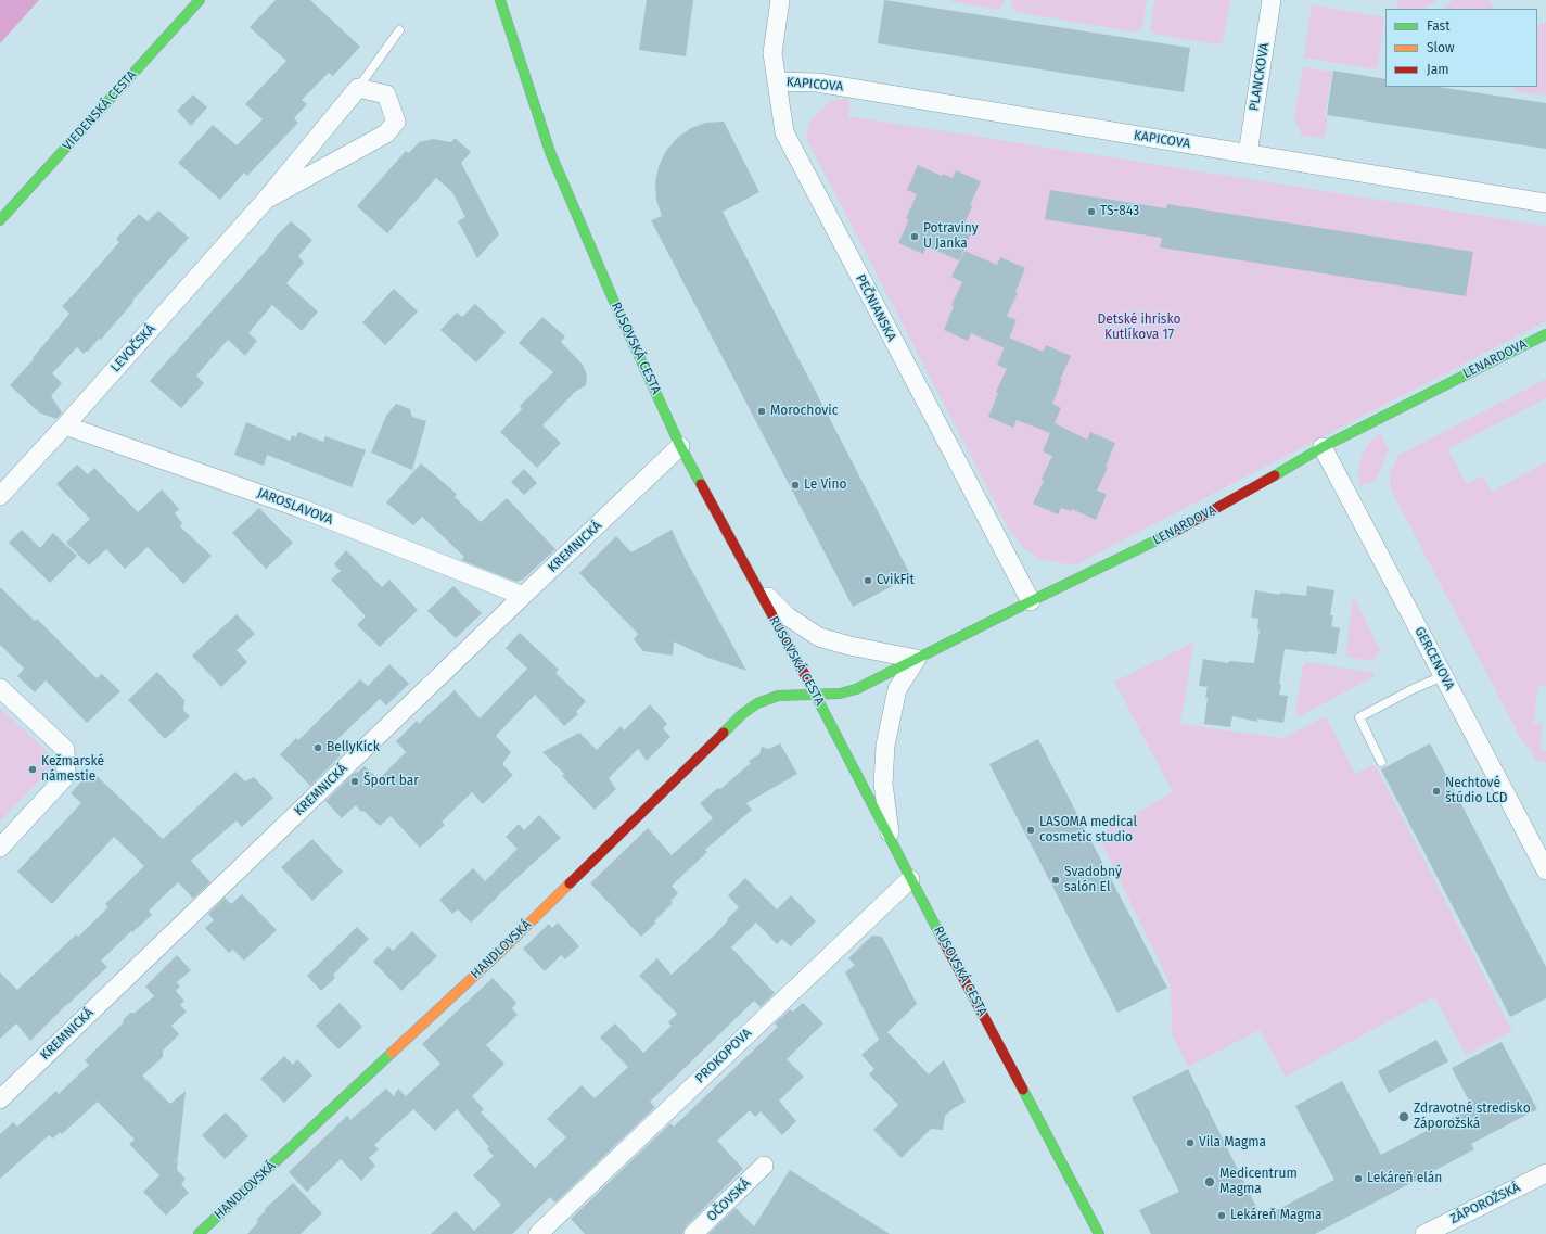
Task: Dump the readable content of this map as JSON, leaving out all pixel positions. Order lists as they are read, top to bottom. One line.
{"streets":{"street":["PLANCKOVA","KAPICOVA","VIEDENSKÁ CESTA","PEČNIANSKA","LEVOČSKÁ","RUSOVSKÁ CESTA","LENARDOVA","JAROSLAVOVA","KREMNICKÁ","GERCENOVA","HANDLOVSKÁ","PROKOPOVA","OČOVSKÁ","ZÁPOROŽSKÁ"]},"crossings":[["PLANCKOVA","KAPICOVA"],["KAPICOVA","PEČNIANSKA"],["PEČNIANSKA","LENARDOVA"],["LEVOČSKÁ","JAROSLAVOVA"],["RUSOVSKÁ CESTA","LENARDOVA"],["RUSOVSKÁ CESTA","KREMNICKÁ"],["RUSOVSKÁ CESTA","HANDLOVSKÁ"],["RUSOVSKÁ CESTA","PROKOPOVA"],["LENARDOVA","GERCENOVA"],["LENARDOVA","HANDLOVSKÁ"],["JAROSLAVOVA","KREMNICKÁ"]],"parks":["Detské ihrisko Kutlíkova 17"],"places":["TS-843","Potraviny U Janka","Morochovic","Le Vino","CvikFit","BellyKick","Kežmarské námestie","Šport bar","Nechtové štúdio LCD","LASOMA medical cosmetic studio","Svadobný salón El","Zdravotné stredisko Záporožská","Vila Magma","Lekáreň elán","Medicentrum Magma","Lekáreň Magma"],"legend":["Fast","Slow","Jam"]}
